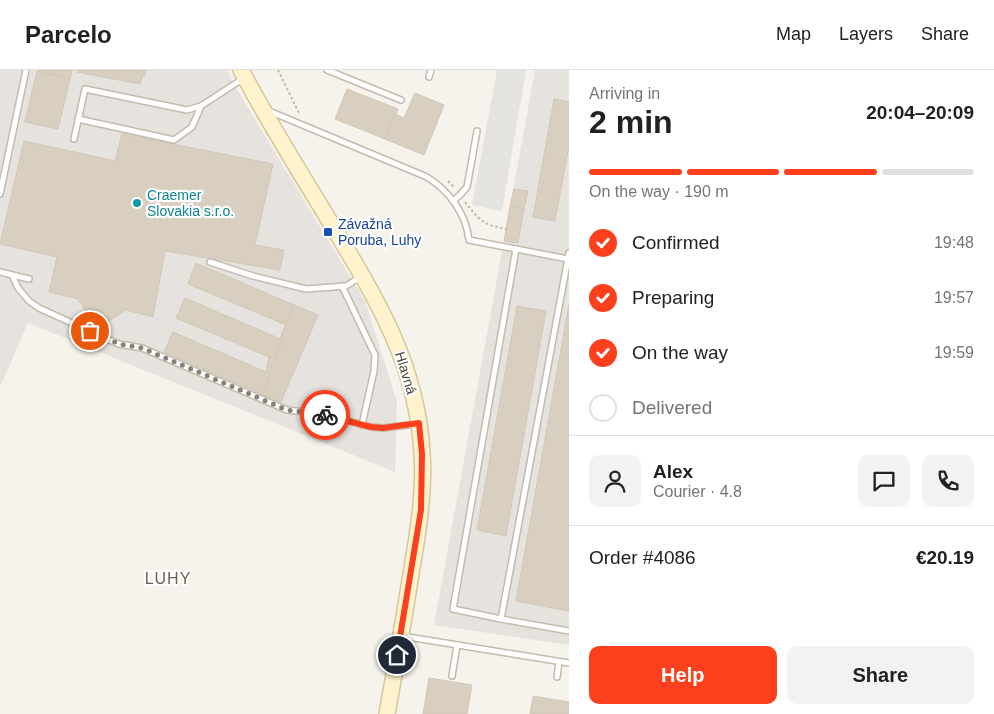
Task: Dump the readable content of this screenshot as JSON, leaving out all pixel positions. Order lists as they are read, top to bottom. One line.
{"streets":{"street":["Hlavná"]},"districts":["LUHY"],"places":{"other":["Craemer Slovakia s.r.o."],"transit":["Závažná Poruba, Luhy"]},"page":{"header":"Parcelo","nav":["Map","Layers","Share"],"heading":["2 min","Arriving in","20:04–20:09"],"panel":["Alex","Courier · 4.8","Order #4086","€20.19"],"bar":"On the way · 190 m","list":[["Confirmed","19:48"],["Preparing","19:57"],["On the way","19:59"],"Delivered"],"buttons":["Help","Share"]}}
